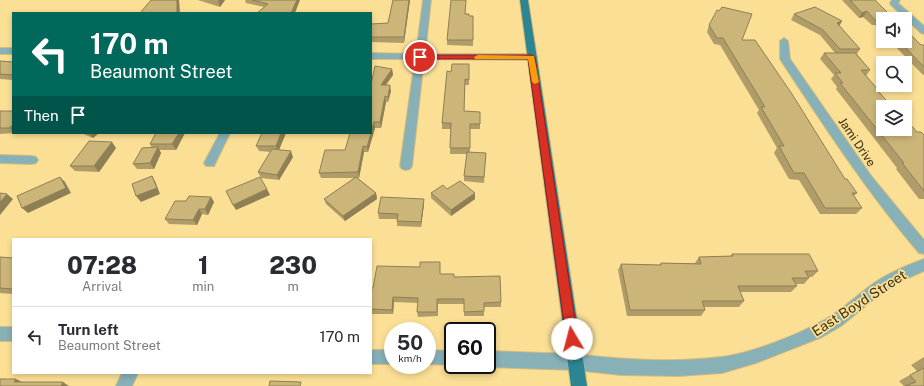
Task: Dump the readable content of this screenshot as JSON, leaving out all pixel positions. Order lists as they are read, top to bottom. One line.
{"streets":{"street":["Jami Drive","East Boyd Street"]},"page":{"turn":["170 m","Beaumont Street"],"then":"Then","eta":["07:28","Arrival","1","min","230","m"],"list":[{"name":"Turn left","note":"Beaumont Street","value":"170 m"}],"speed":"50 km/h","limit":"60"}}
